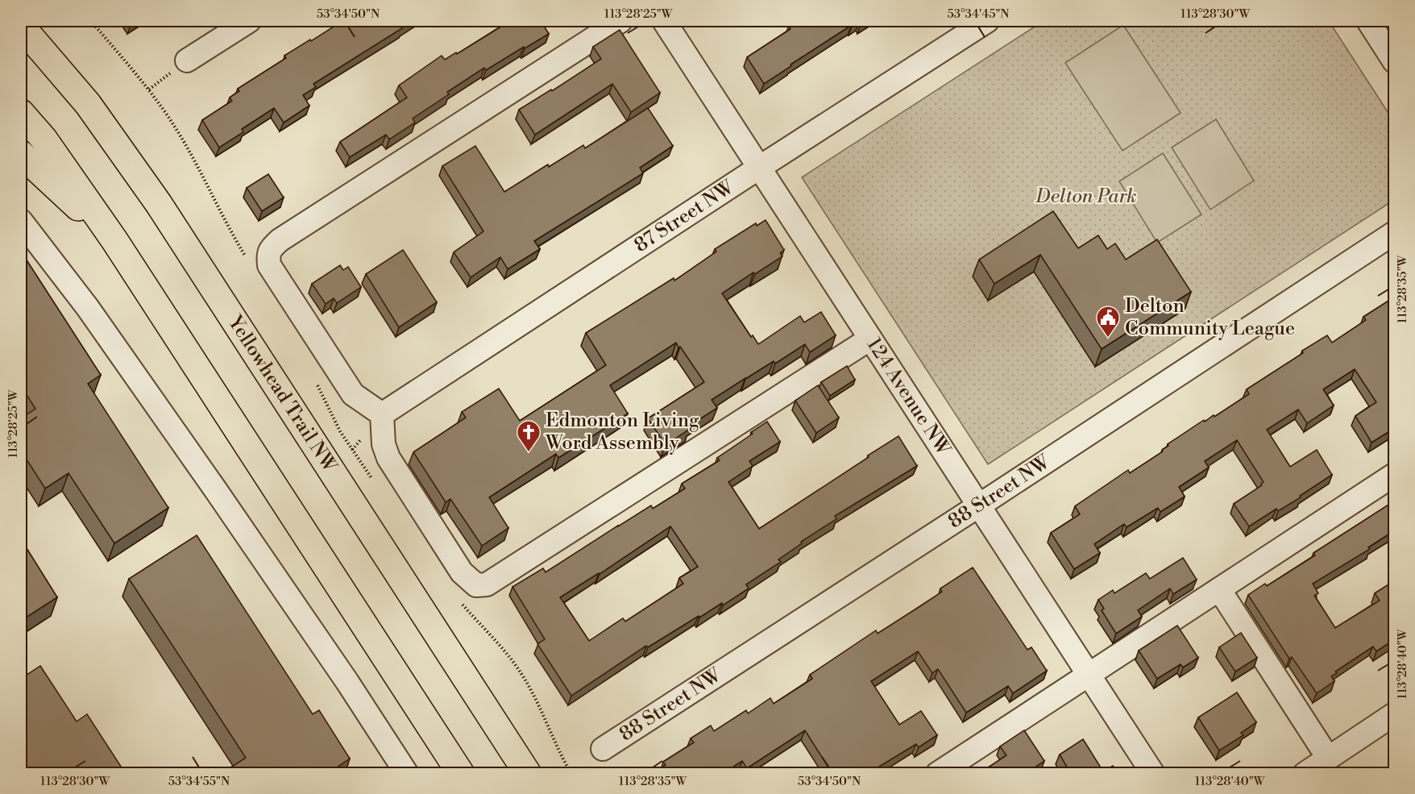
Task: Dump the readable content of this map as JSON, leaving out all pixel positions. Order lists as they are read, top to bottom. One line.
{"streets":{"highway":["Yellowhead Trail NW"],"street":["87 Street NW","124 Avenue NW","88 Street NW"]},"crossings":[["87 Street NW","124 Avenue NW"],["124 Avenue NW","88 Street NW"]],"parks":["Delton Park"],"places":{"public building":["Delton Community League"],"church":["Edmonton Living Word Assembly"]},"coordinates":["53°34'50\"N","113°28'25\"W","53°34'45\"N","113°28'30\"W","113°28'35\"W","113°28'40\"W","53°34'55\"N"]}
